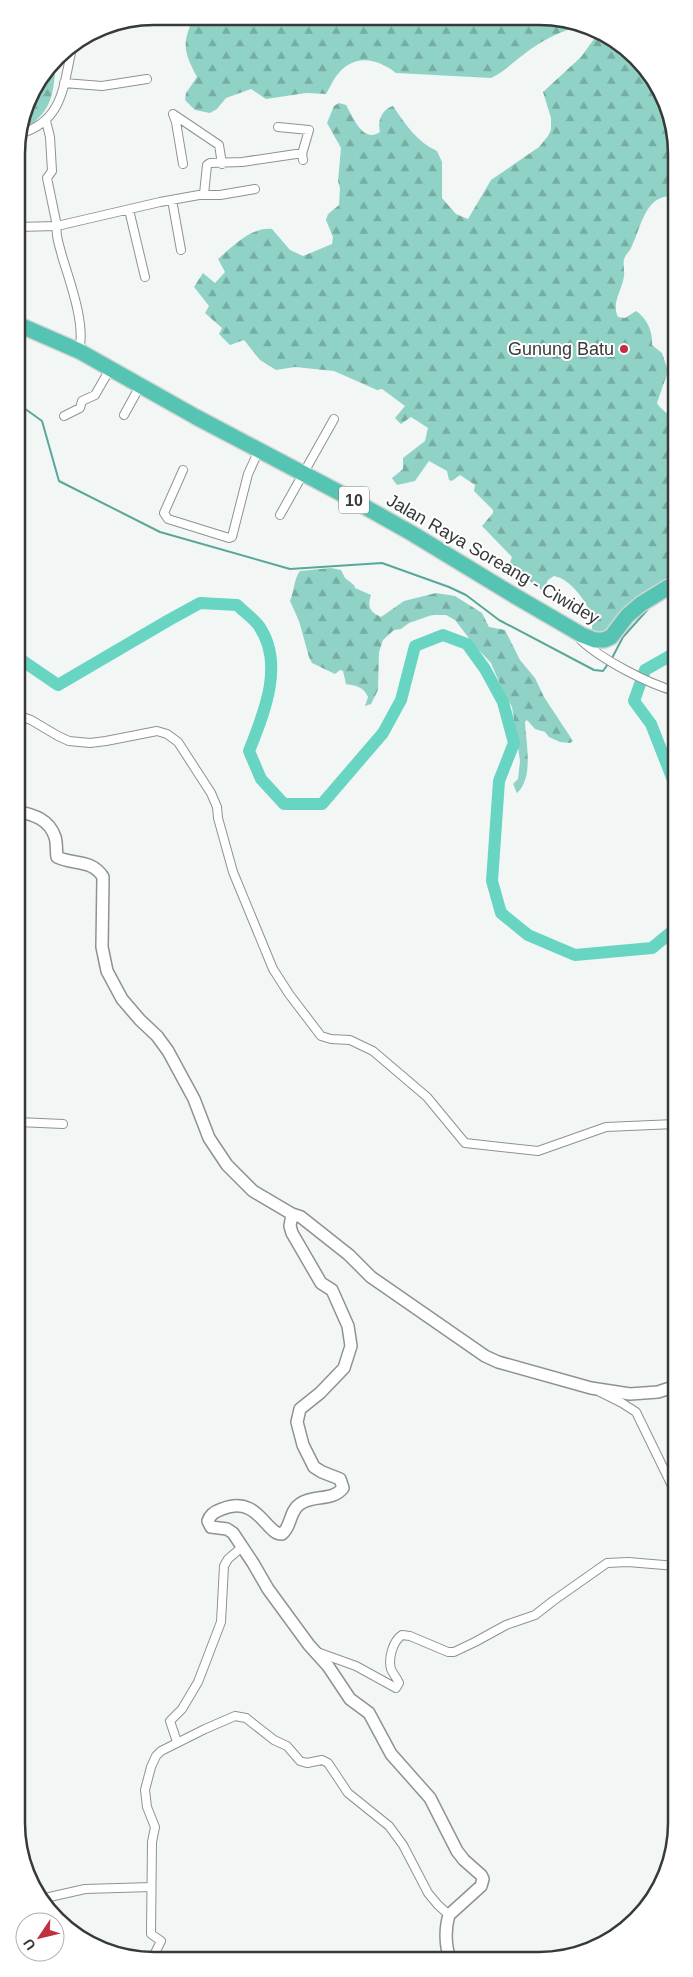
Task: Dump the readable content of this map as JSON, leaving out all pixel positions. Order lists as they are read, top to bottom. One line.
{"streets":{"highway":["10","Jalan Raya Soreang - Ciwidey"]},"places":["Gunung Batu"],"north":"bottom left"}
